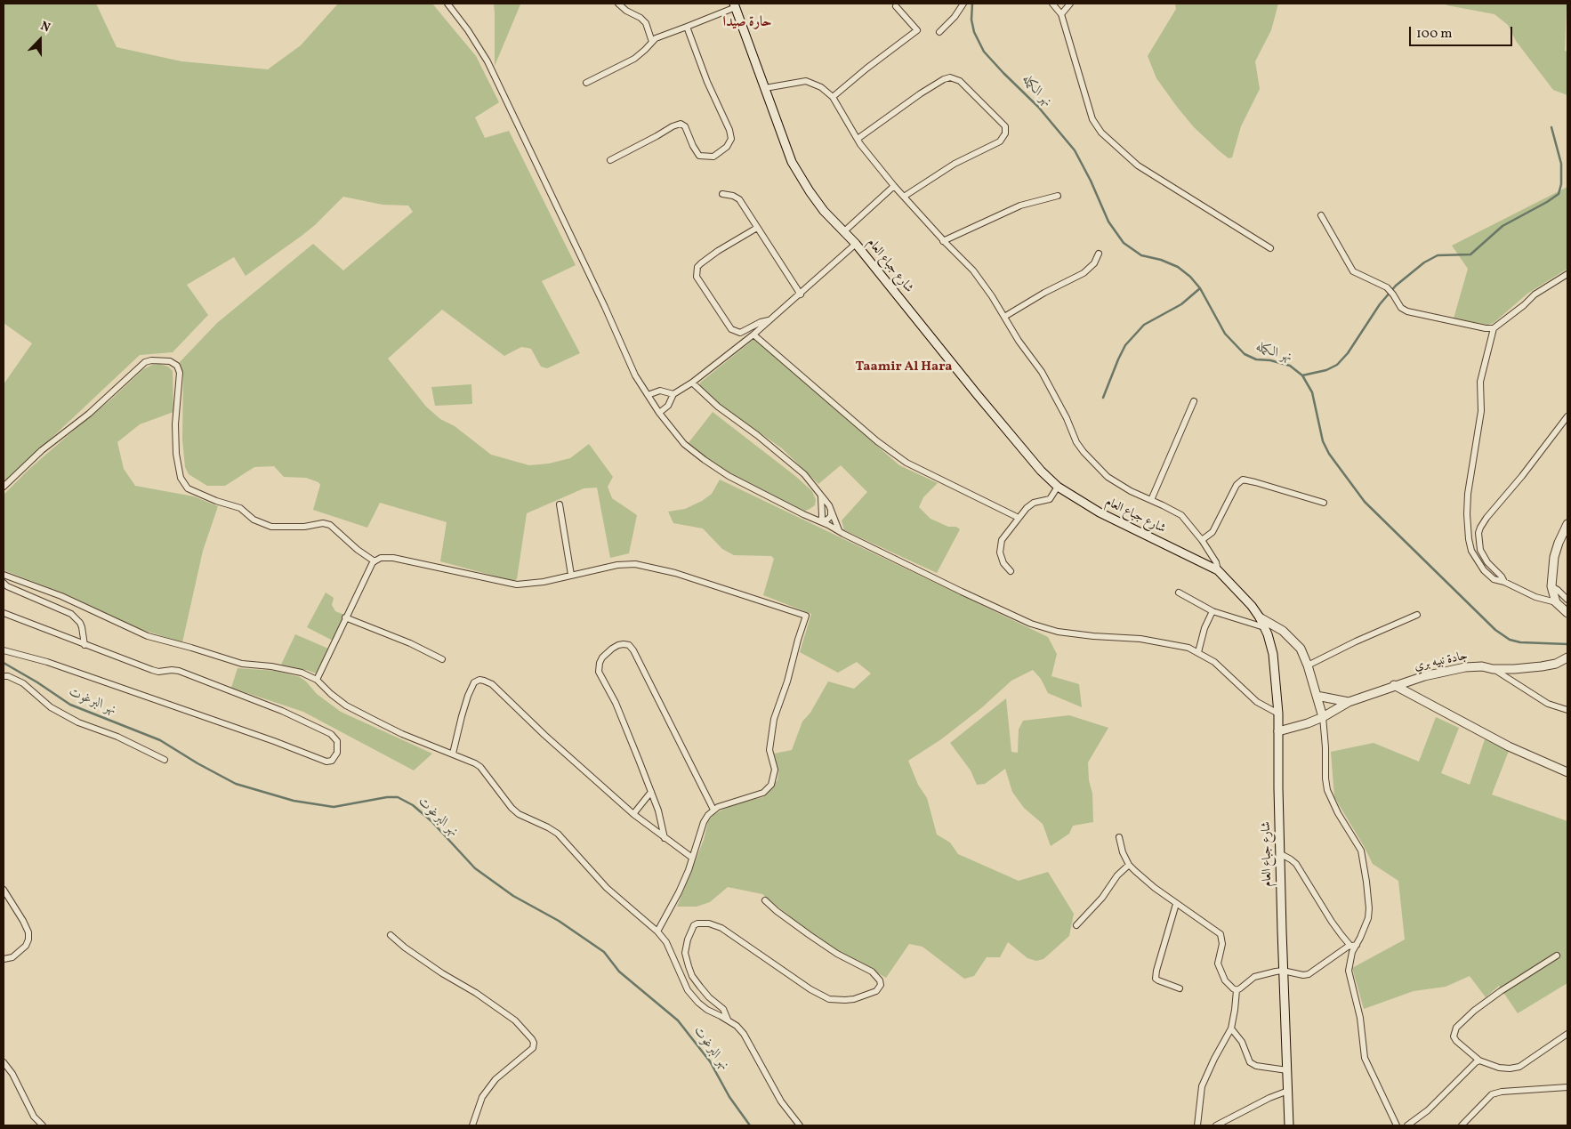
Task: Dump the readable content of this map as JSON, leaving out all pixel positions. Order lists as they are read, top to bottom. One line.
{"streets":{"main road":["شارع جباع العام","جادة نبيه بري"]},"crossings":[["شارع جباع العام","جادة نبيه بري"]],"districts":["حارة صيدا","Taamir Al Hara"],"water":["نهر الكمله","نهر البرغوت"],"scale_bar":"100 m","north":"top"}
